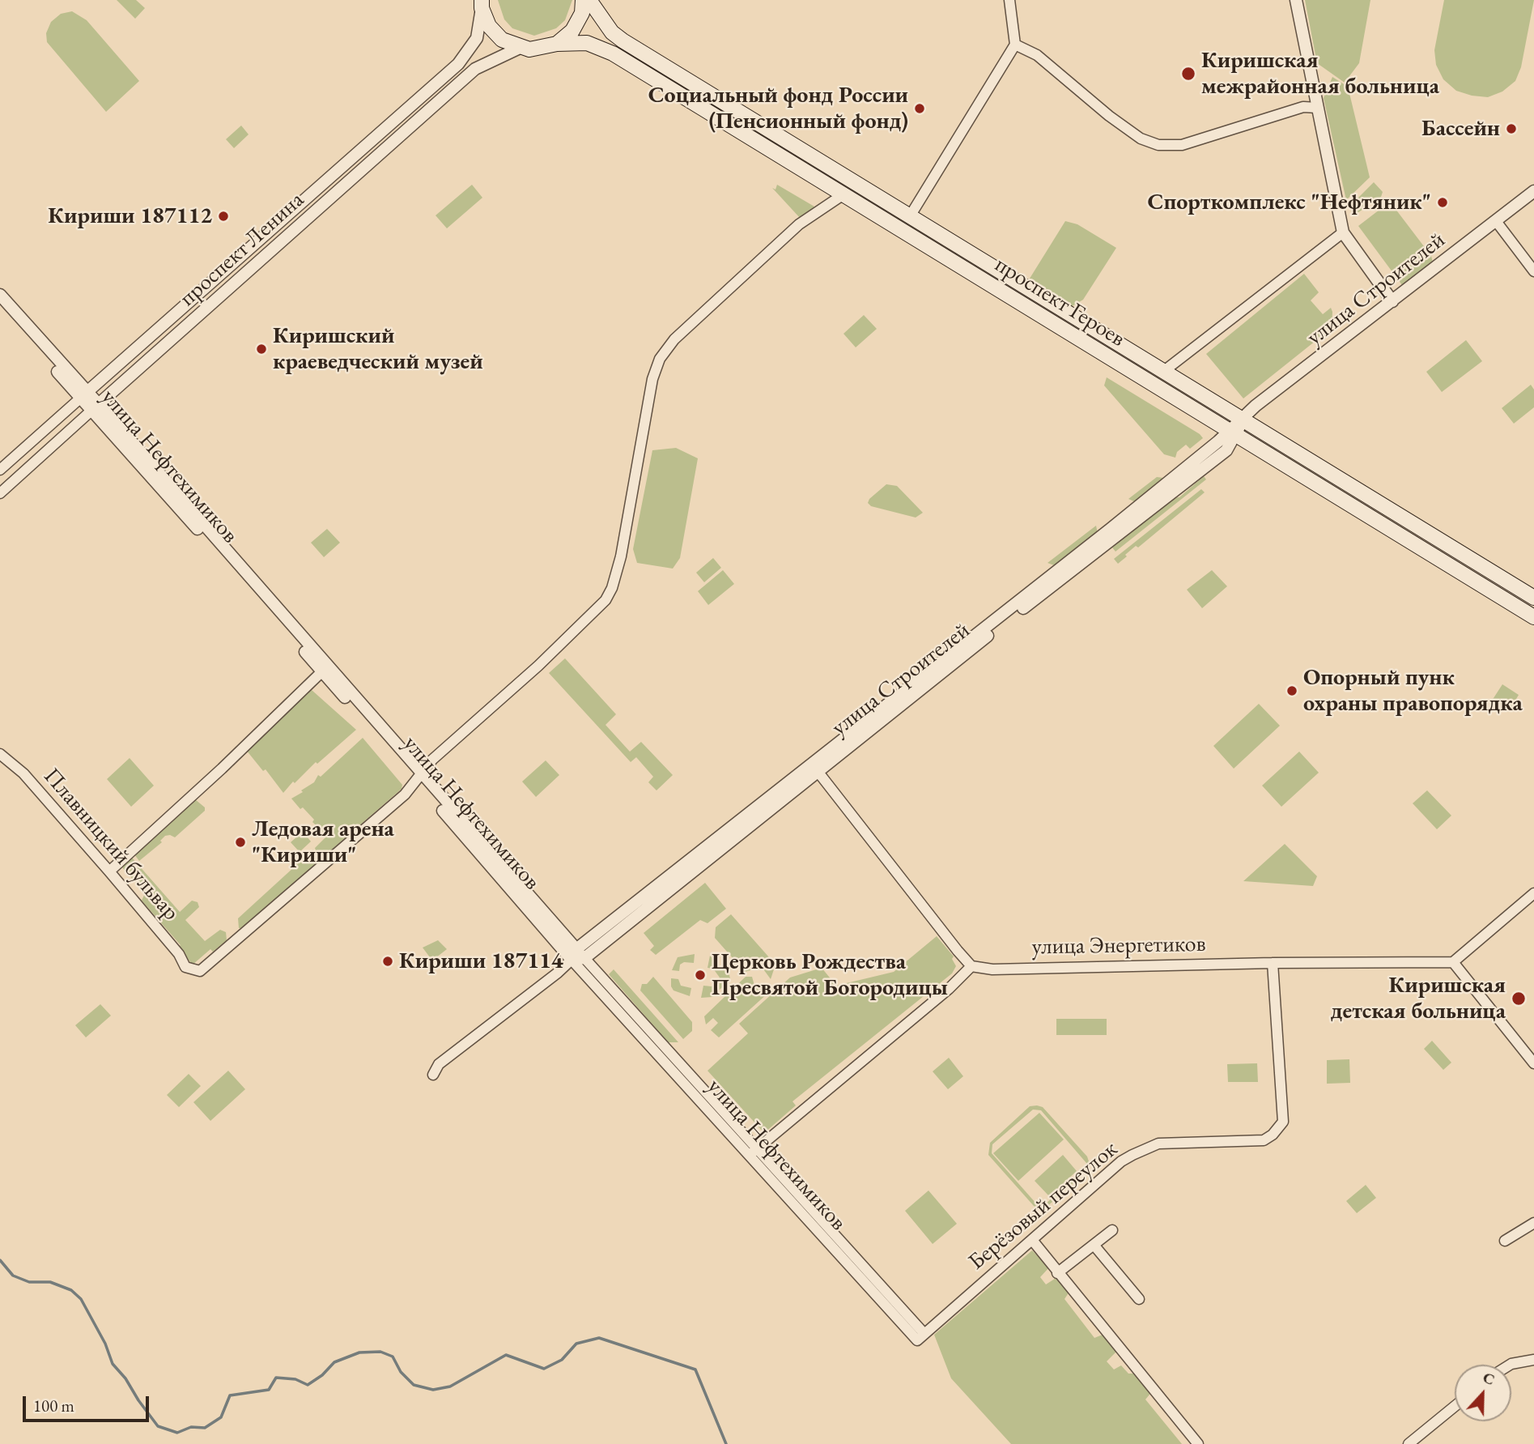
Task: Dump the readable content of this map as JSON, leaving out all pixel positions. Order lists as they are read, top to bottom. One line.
{"streets":{"main road":["проспект Героев"],"street":["проспект Ленина","улица Строителей","улица Нефтехимиков","Плавницкий бульвар","улица Энергетиков","Берёзовый переулок"]},"crossings":[["проспект Ленина","проспект Героев"],["проспект Ленина","улица Нефтехимиков"],["улица Строителей","проспект Героев"],["улица Строителей","улица Нефтехимиков"],["улица Нефтехимиков","Плавницкий бульвар"],["улица Нефтехимиков","Берёзовый переулок"],["улица Энергетиков","Берёзовый переулок"]],"places":["Киришская межрайонная больница","Социальный фонд России (Пенсионный фонд)","Бассейн","Спорткомплекс \"Нефтяник\"","Кириши 187112","Киришский краеведческий музей","Опорный пунк охраны правопорядка","Ледовая арена \"Кириши\"","Кириши 187114","Церковь Рождества Пресвятой Богородицы","Киришская детская больница"],"scale_bar":"100 m","north":"top"}
